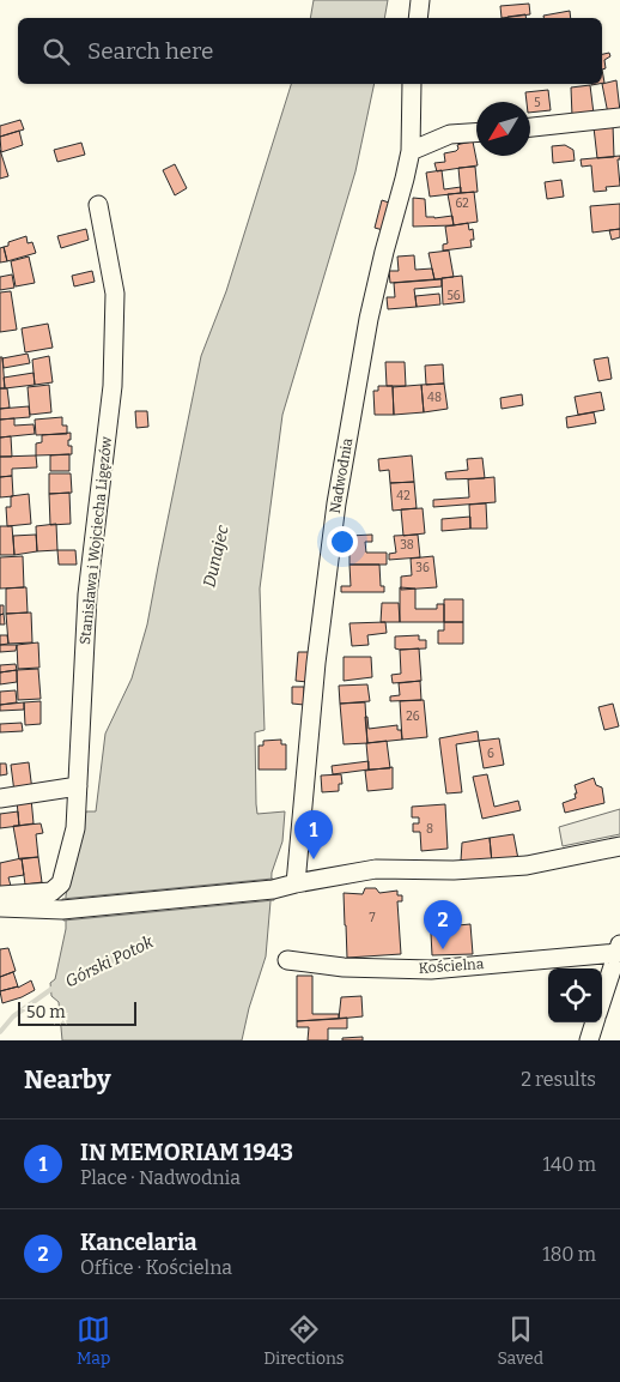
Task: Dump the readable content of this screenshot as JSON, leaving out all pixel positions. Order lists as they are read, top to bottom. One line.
{"streets":{"street":["Nadwodnia","Stanisława i Wojciecha Ligęzów","Kościelna"]},"water":["Dunajec","Górski Potok"],"house_numbers":["5","62","56","48","42","38","36","26","6","8","7"],"scale_bar":"50 m","north":"bottom left","page":{"search":"Search here","pins":["1","2"],"scale":"50 m","heading":["Nearby","2 results"],"list":[{"mark":"1","name":"IN MEMORIAM 1943","note":"Place · Nadwodnia","value":"140 m"},{"mark":"2","name":"Kancelaria","note":"Office · Kościelna","value":"180 m"}],"nav":["Map","Directions","Saved"]}}
